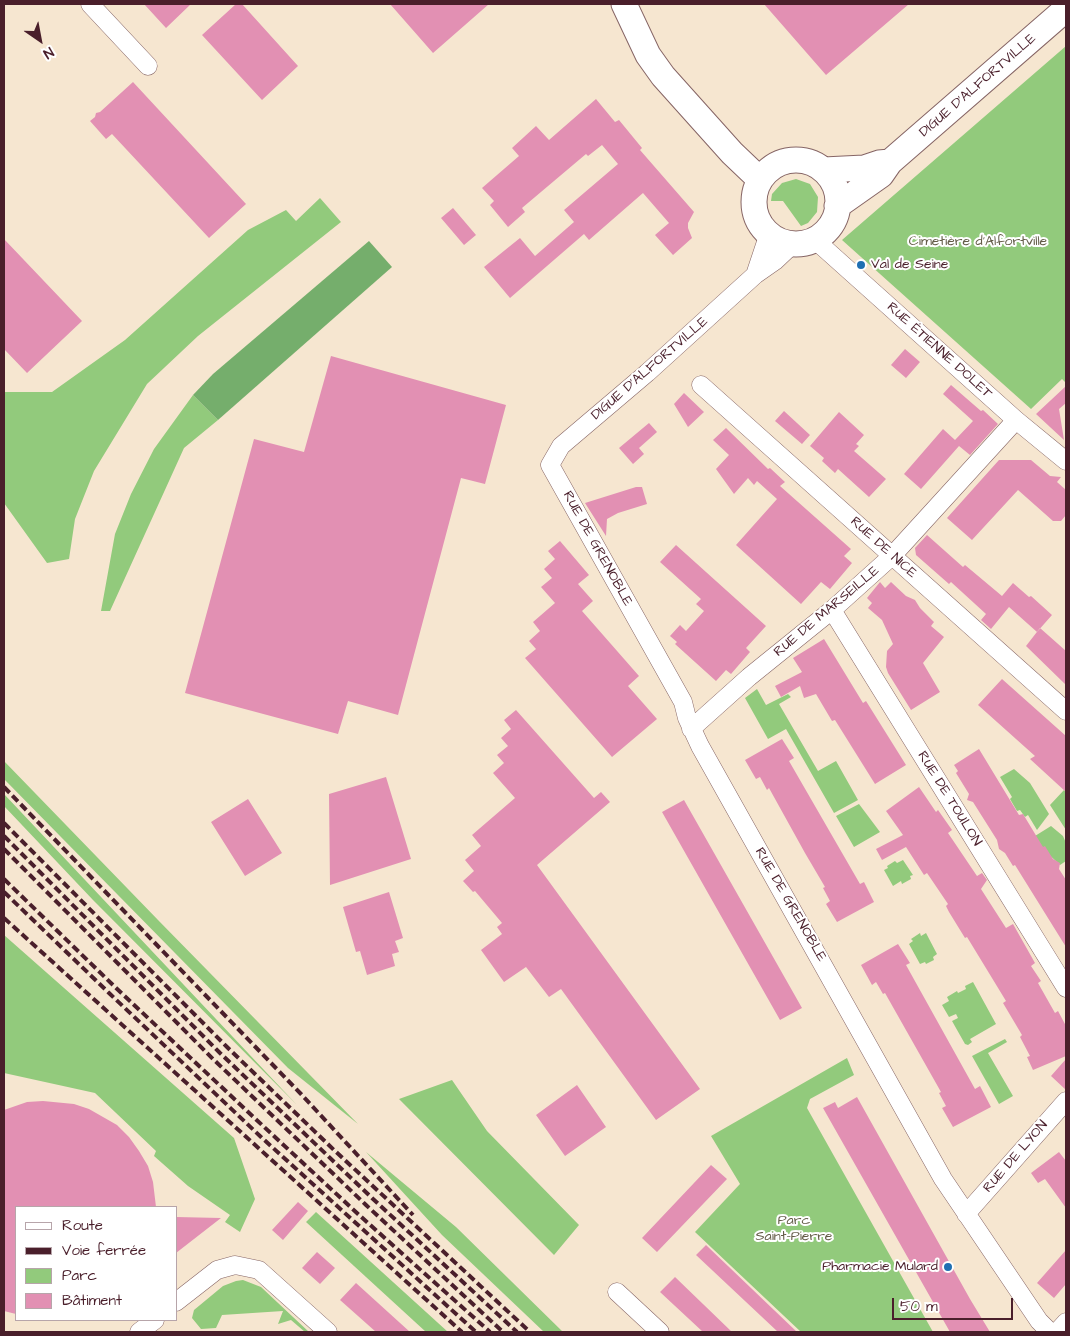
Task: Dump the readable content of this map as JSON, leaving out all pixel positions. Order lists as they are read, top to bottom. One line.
{"streets":{"street":["DIGUE D'ALFORTVILLE","RUE ÉTIENNE DOLET","RUE DE NICE","RUE DE GRENOBLE","RUE DE MARSEILLE","RUE DE TOULON","RUE DE LYON"]},"crossings":[["DIGUE D'ALFORTVILLE","RUE ÉTIENNE DOLET"],["DIGUE D'ALFORTVILLE","RUE DE GRENOBLE"],["RUE ÉTIENNE DOLET","RUE DE MARSEILLE"],["RUE DE NICE","RUE DE MARSEILLE"],["RUE DE GRENOBLE","RUE DE MARSEILLE"],["RUE DE GRENOBLE","RUE DE LYON"],["RUE DE MARSEILLE","RUE DE TOULON"]],"parks":["Cimetière d'Alfortville","Parc Saint-Pierre"],"places":["Val de Seine","Pharmacie Mulard"],"legend":["Route","Voie ferrée","Parc","Bâtiment"],"scale_bar":"50 m","north":"bottom right"}
